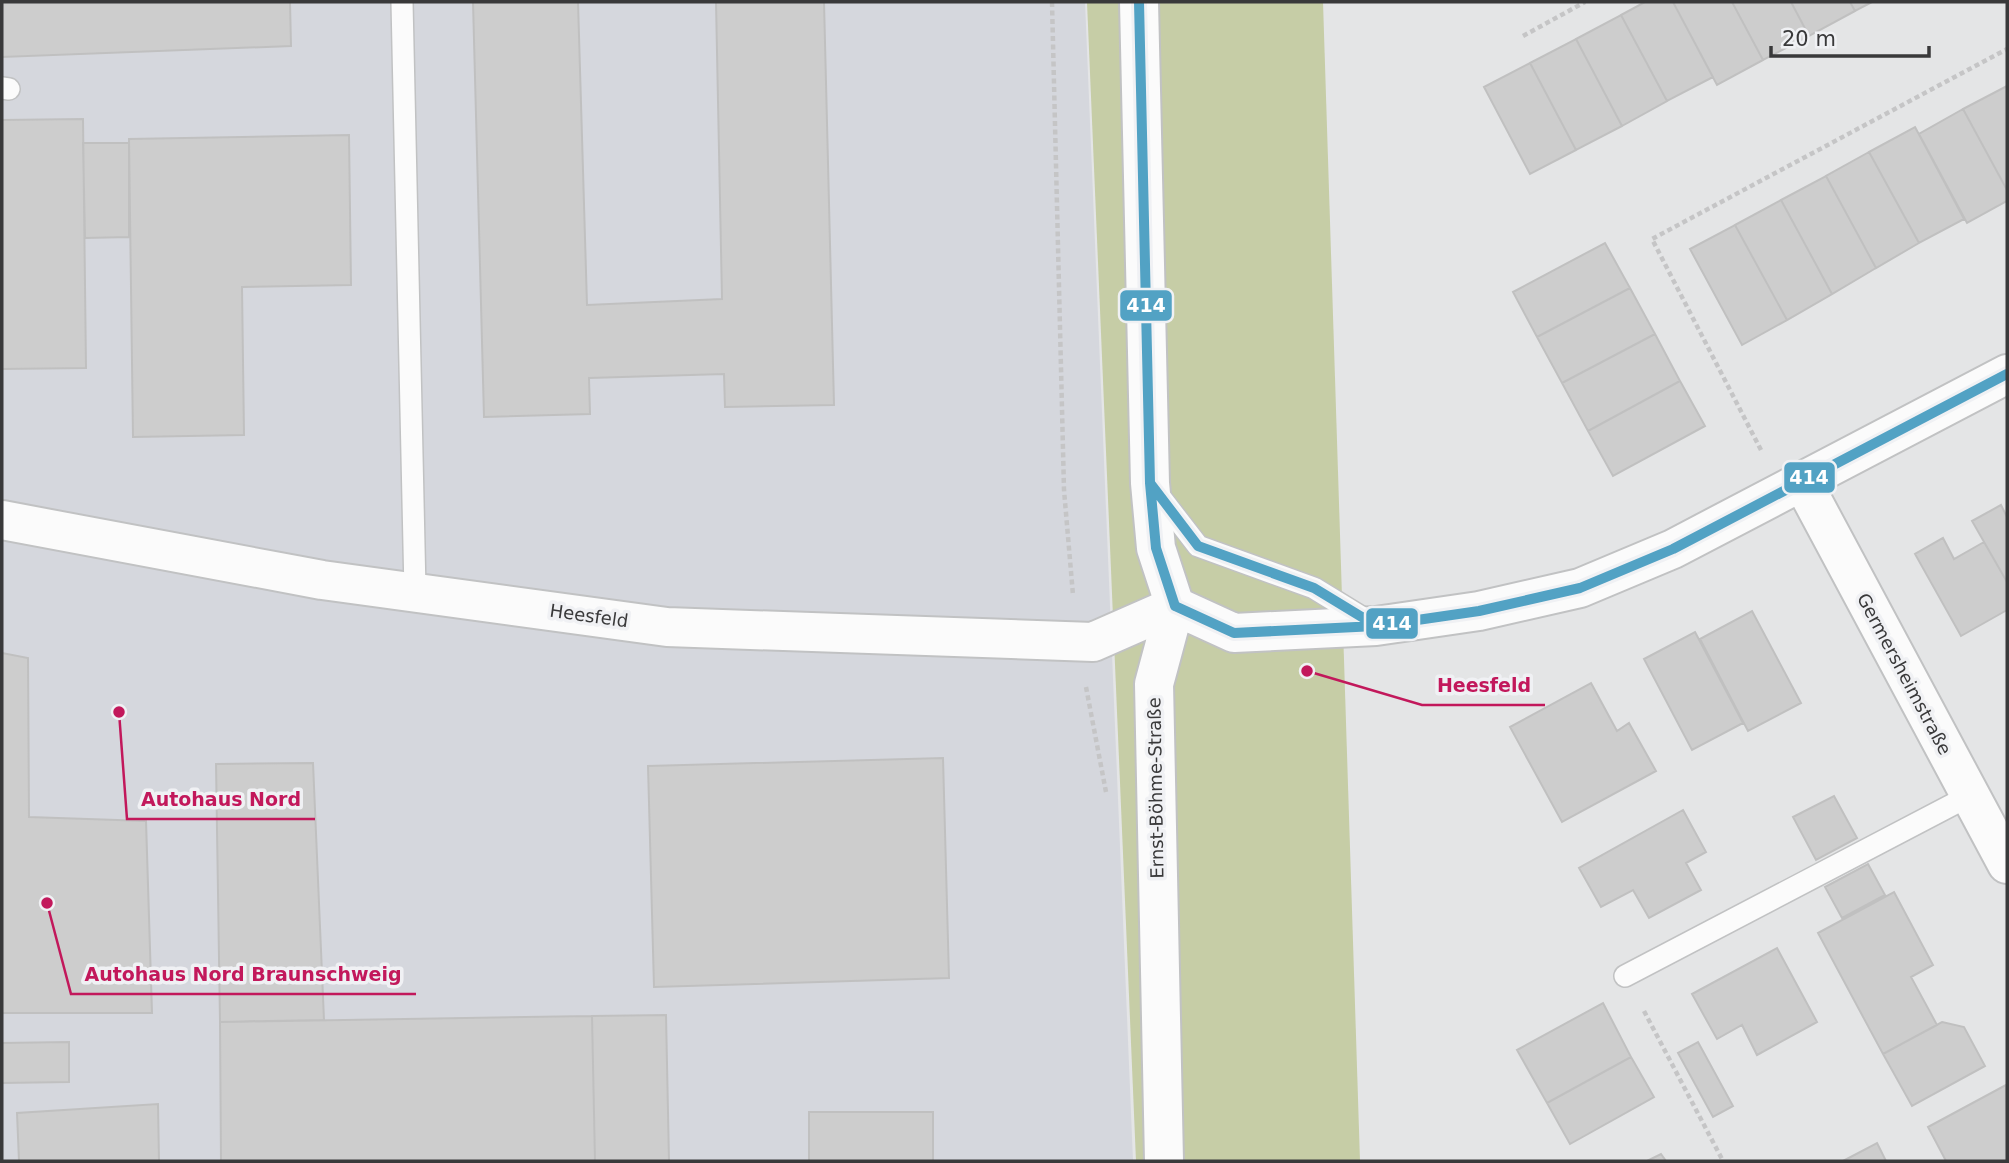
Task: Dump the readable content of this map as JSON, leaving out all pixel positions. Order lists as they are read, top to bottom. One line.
{"streets":{"street":["Heesfeld","Germersheimstraße","Ernst-Böhme-Straße"]},"crossings":[["Heesfeld","Ernst-Böhme-Straße"]],"places":["Heesfeld","Autohaus Nord","Autohaus Nord Braunschweig"],"lines":["transit line 414"],"scale_bar":"20 m"}
